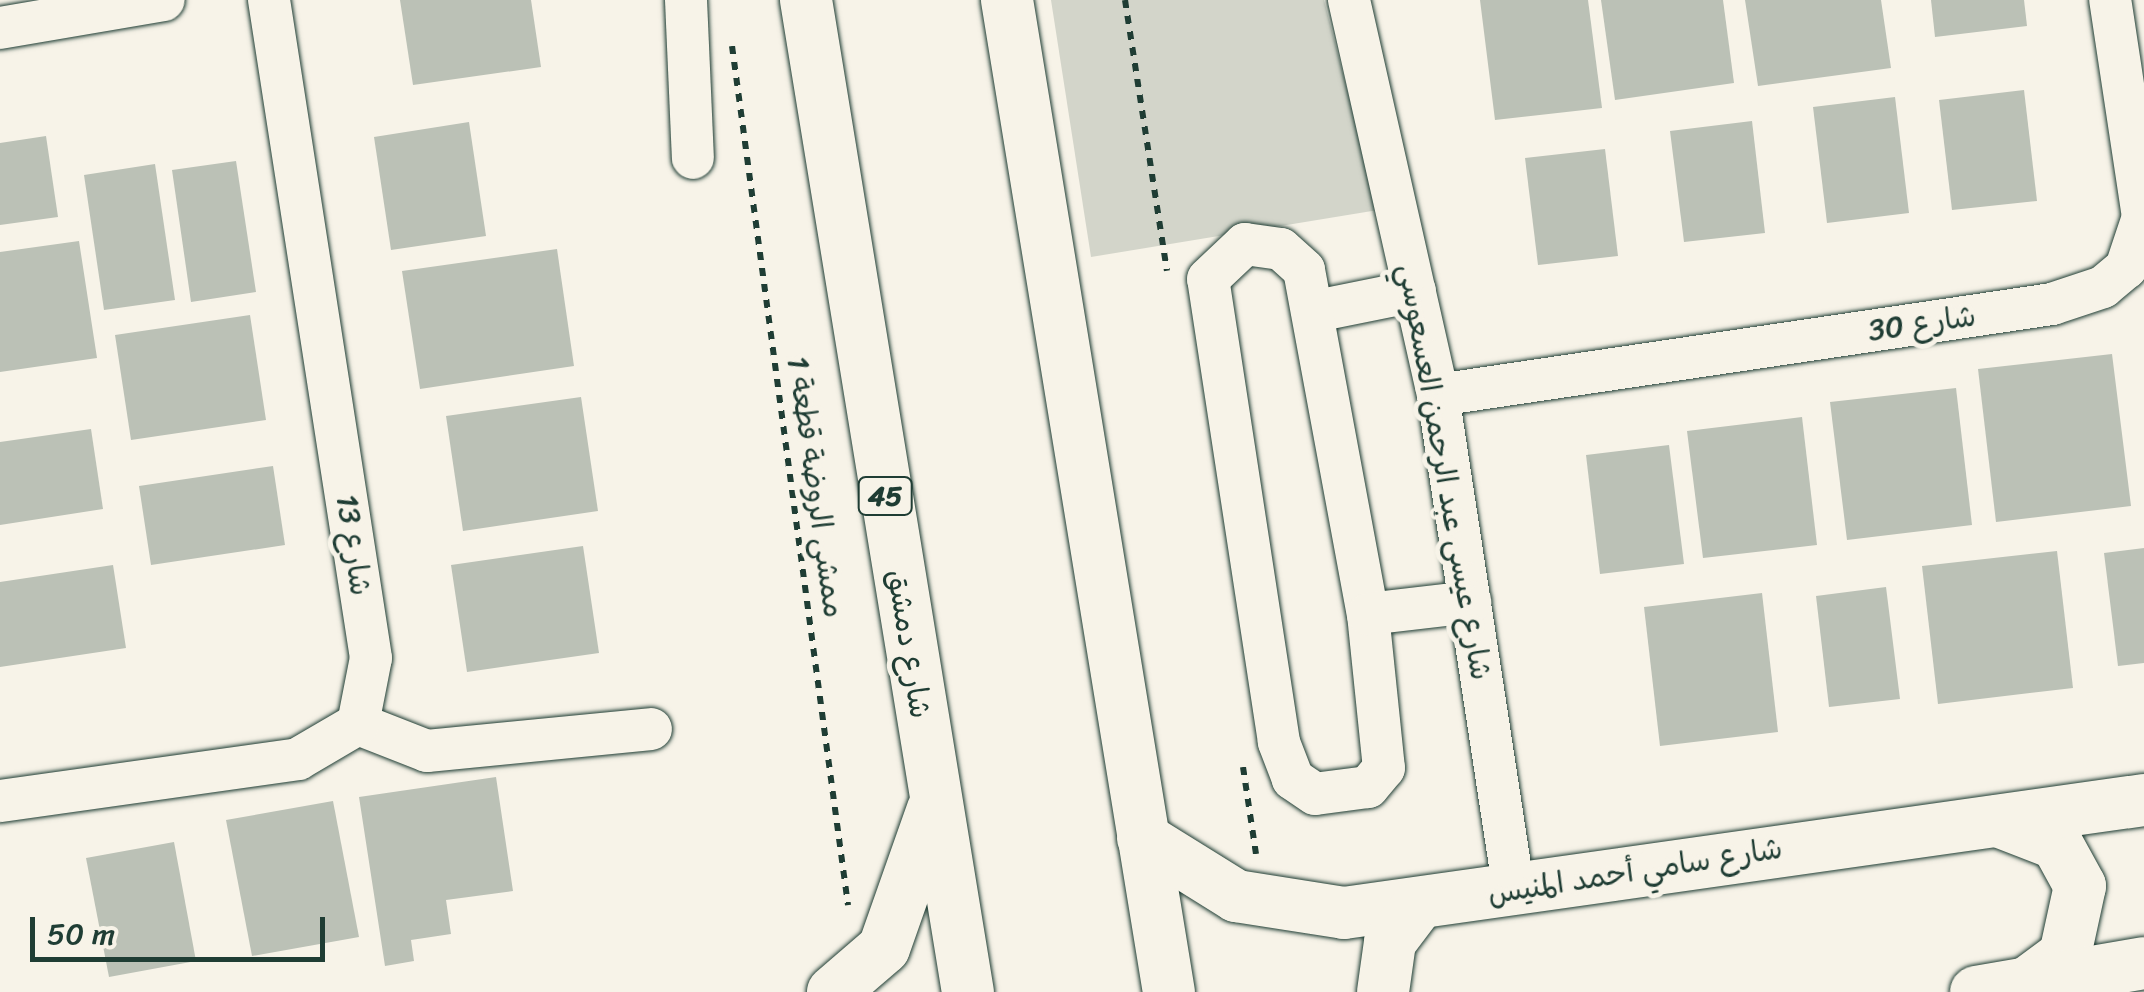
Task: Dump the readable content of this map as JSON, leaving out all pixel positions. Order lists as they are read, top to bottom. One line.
{"streets":{"main road":["45","شارع دمشق","شارع سامي أحمد المنيس"],"street":["شارع 30","شارع عيسى عبد الرحمن العسعوسي","شارع 13"],"path":["ممشى الروضة قطعة 1"]},"crossings":[["شارع 30","شارع عيسى عبد الرحمن العسعوسي"],["شارع عيسى عبد الرحمن العسعوسي","شارع سامي أحمد المنيس"]],"scale_bar":"50 m"}
